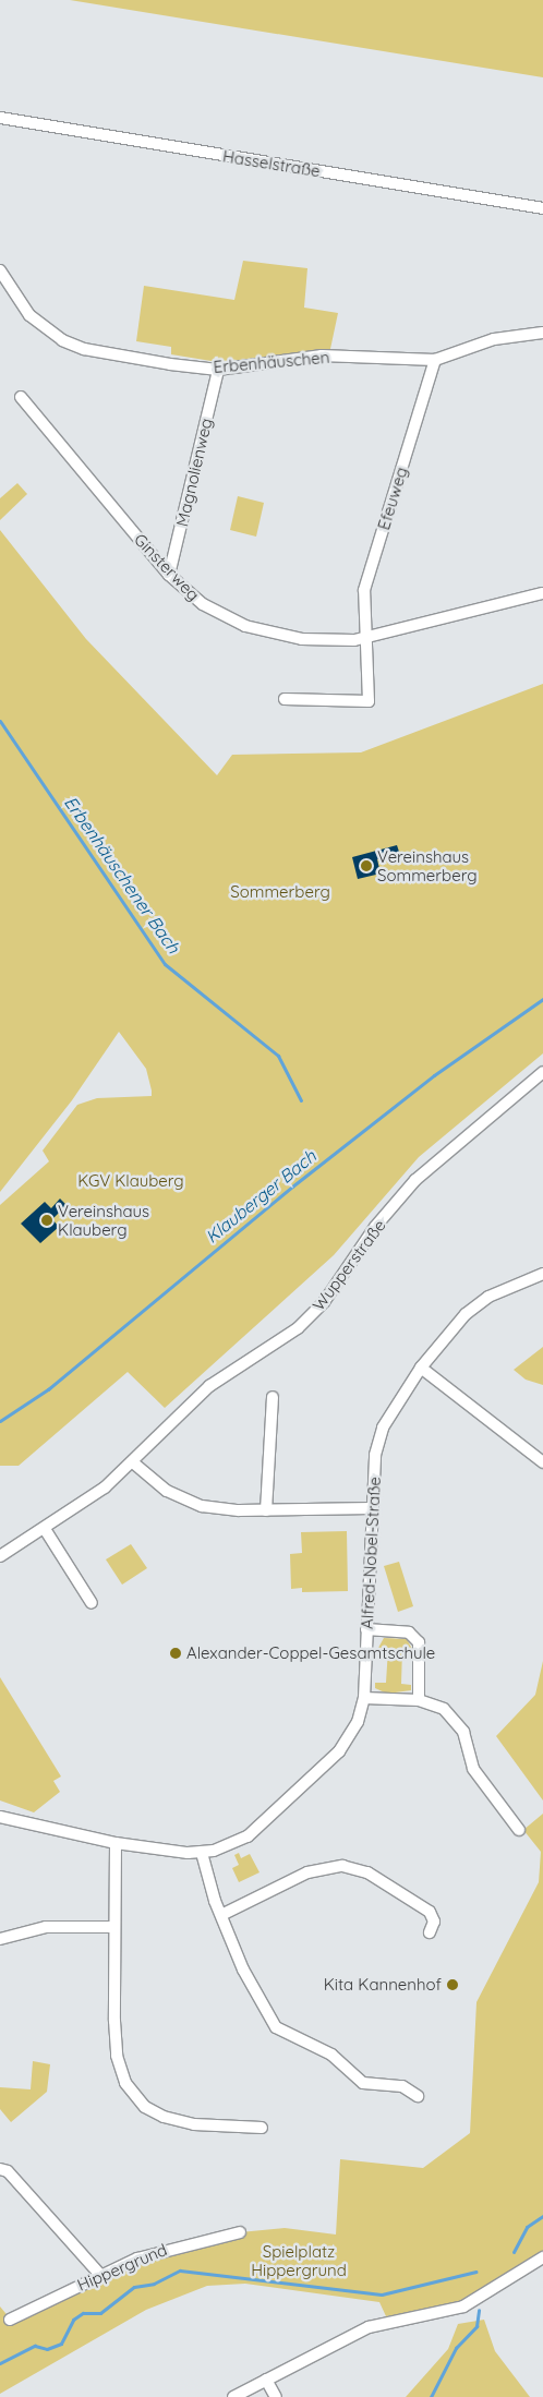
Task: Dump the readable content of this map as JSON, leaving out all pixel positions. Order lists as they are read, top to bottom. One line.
{"streets":{"street":["Hasselstraße","Erbenhäuschen","Magnolienweg","Efeuweg","Ginsterweg","Wupperstraße","Alfred-Nobel-Straße","Hippergrund"]},"crossings":[["Erbenhäuschen","Magnolienweg"],["Erbenhäuschen","Efeuweg"],["Magnolienweg","Ginsterweg"],["Efeuweg","Ginsterweg"]],"water":["Erbenhäuschener Bach","Klauberger Bach"],"parks":["Sommerberg","KGV Klauberg","Spielplatz Hippergrund"],"places":["Vereinshaus Sommerberg","Vereinshaus Klauberg","Alexander-Coppel-Gesamtschule","Kita Kannenhof"]}
